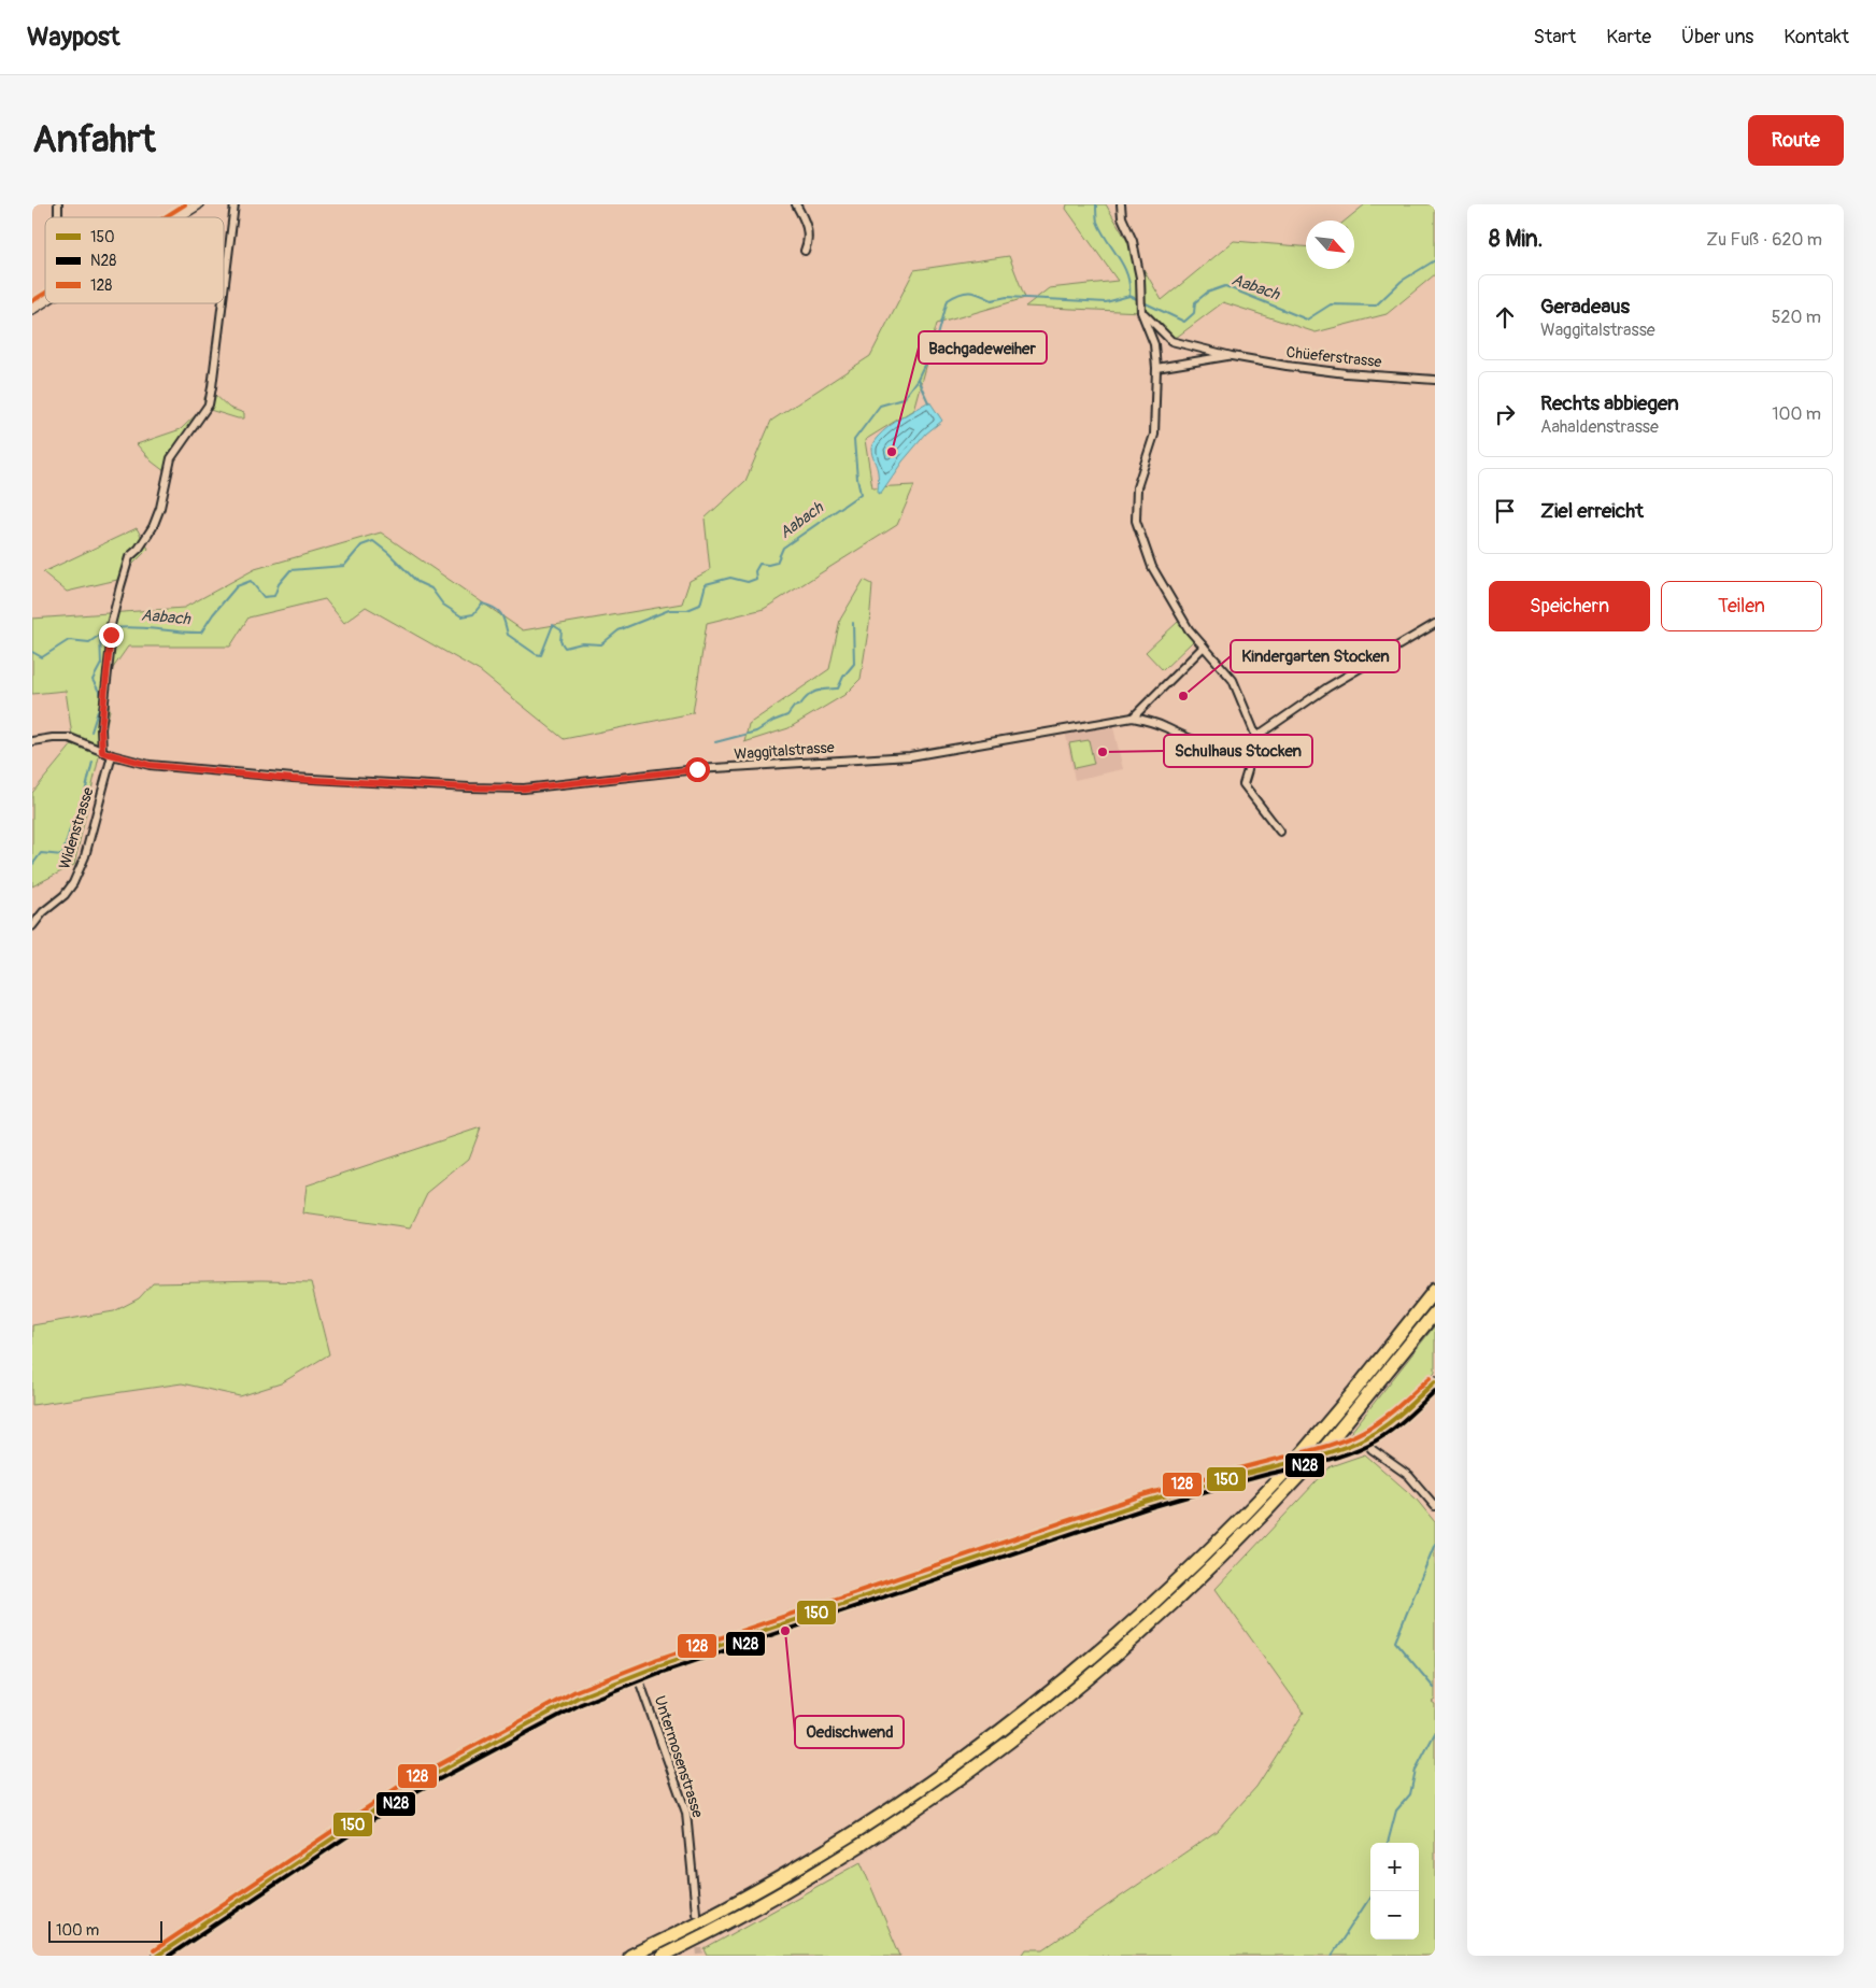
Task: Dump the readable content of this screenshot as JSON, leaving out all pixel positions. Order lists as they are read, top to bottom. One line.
{"streets":{"street":["Chüeferstrasse","Waggitalstrasse","Widenstrasse","Untermosenstrasse"]},"crossings":[["Waggitalstrasse","Widenstrasse"]],"water":["Aabach"],"places":["Bachgadeweiher","Kindergarten Stocken","Schulhaus Stocken","Oedischwend"],"lines":["transit line 128","transit line 150","transit line N28"],"legend":["150","N28","128"],"scale_bar":"100 m","north":"bottom right","page":{"header":"Waypost","nav":["Start","Karte","Über uns","Kontakt"],"buttons":["Route",["Speichern","Teilen"]],"title":"Anfahrt","heading":["8 Min.","Zu Fuß · 620 m"],"list":[["Geradeaus","Waggitalstrasse","520 m"],["Rechts abbiegen","Aahaldenstrasse","100 m"],"Ziel erreicht"],"map_buttons":["+","−"],"scale":"100 m"}}
